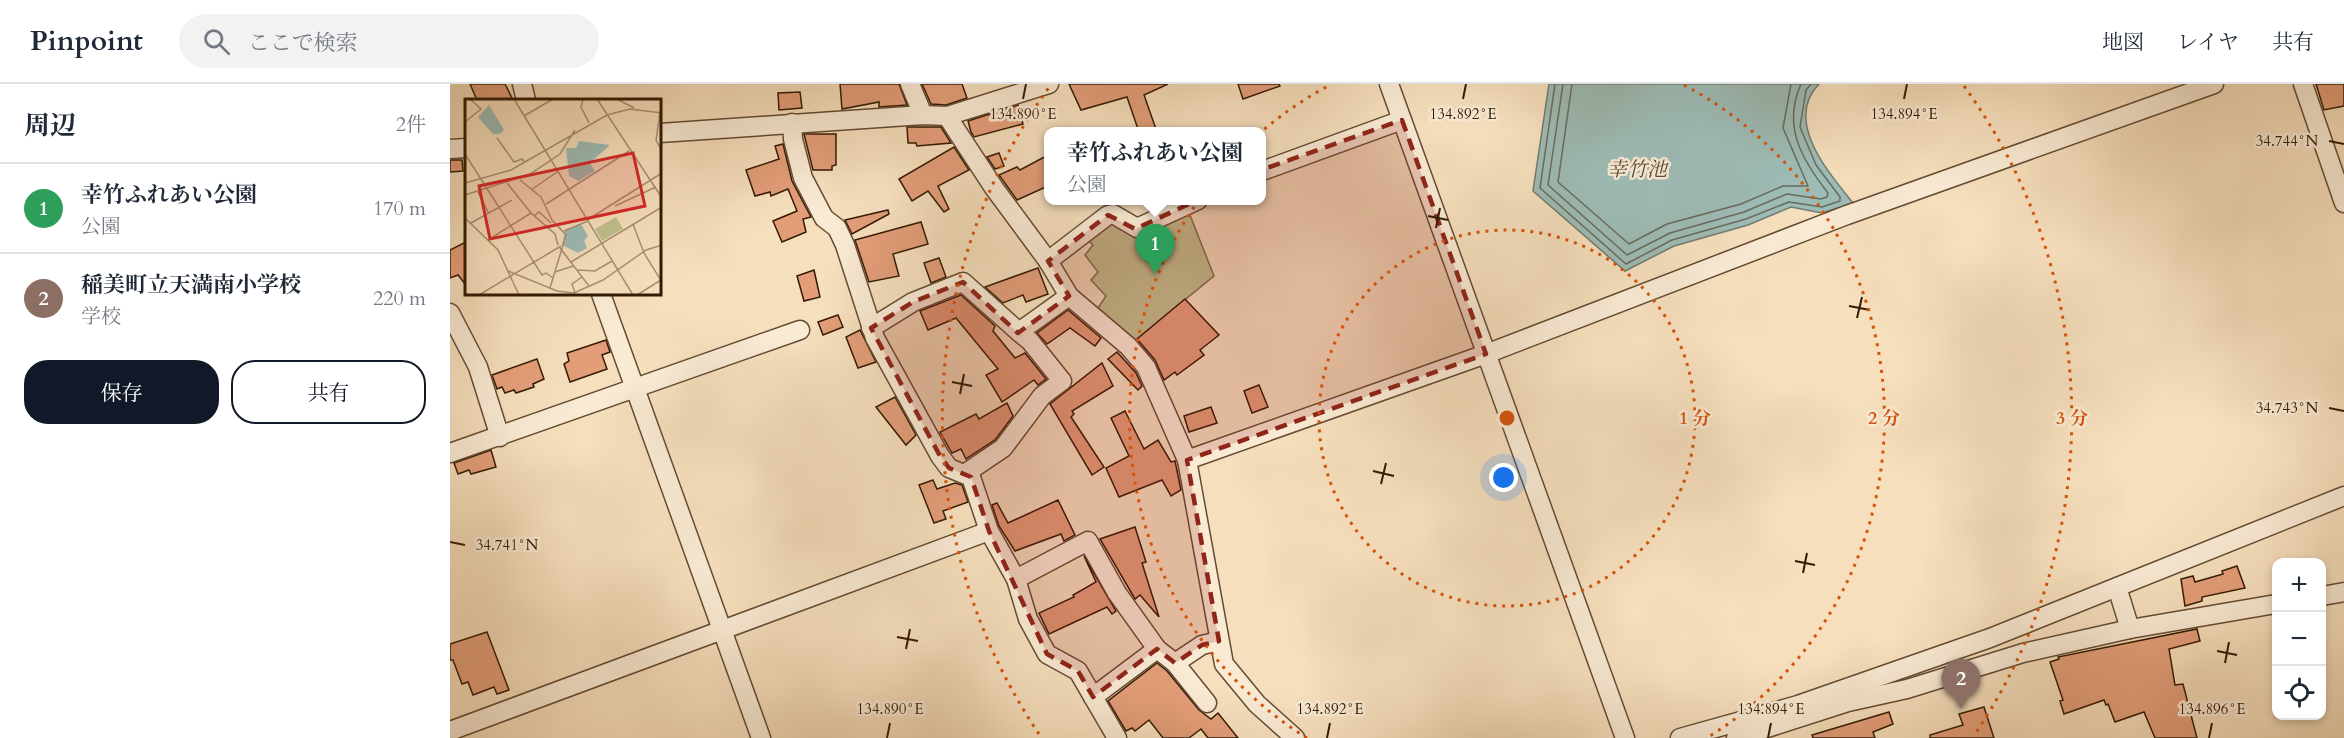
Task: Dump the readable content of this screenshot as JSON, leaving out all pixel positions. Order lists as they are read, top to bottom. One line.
{"water":["幸竹池"],"page":{"header":"Pinpoint","search":"ここで検索","nav":["地図","レイヤ","共有"],"heading":["周辺","2件"],"popup":["幸竹ふれあい公園","公園"],"list":[{"mark":"1","name":"幸竹ふれあい公園","note":"公園","value":"170 m"},{"mark":"2","name":"稲美町立天満南小学校","note":"学校","value":"220 m"}],"pins":["1","2"],"buttons":["保存","共有"],"map_buttons":["+","−"]},"coordinates":["134.890°E","134.892°E","134.894°E","34.744°N","34.743°N","34.741°N","134.896°E"],"rings":["1 分","2 分","3 分"]}
